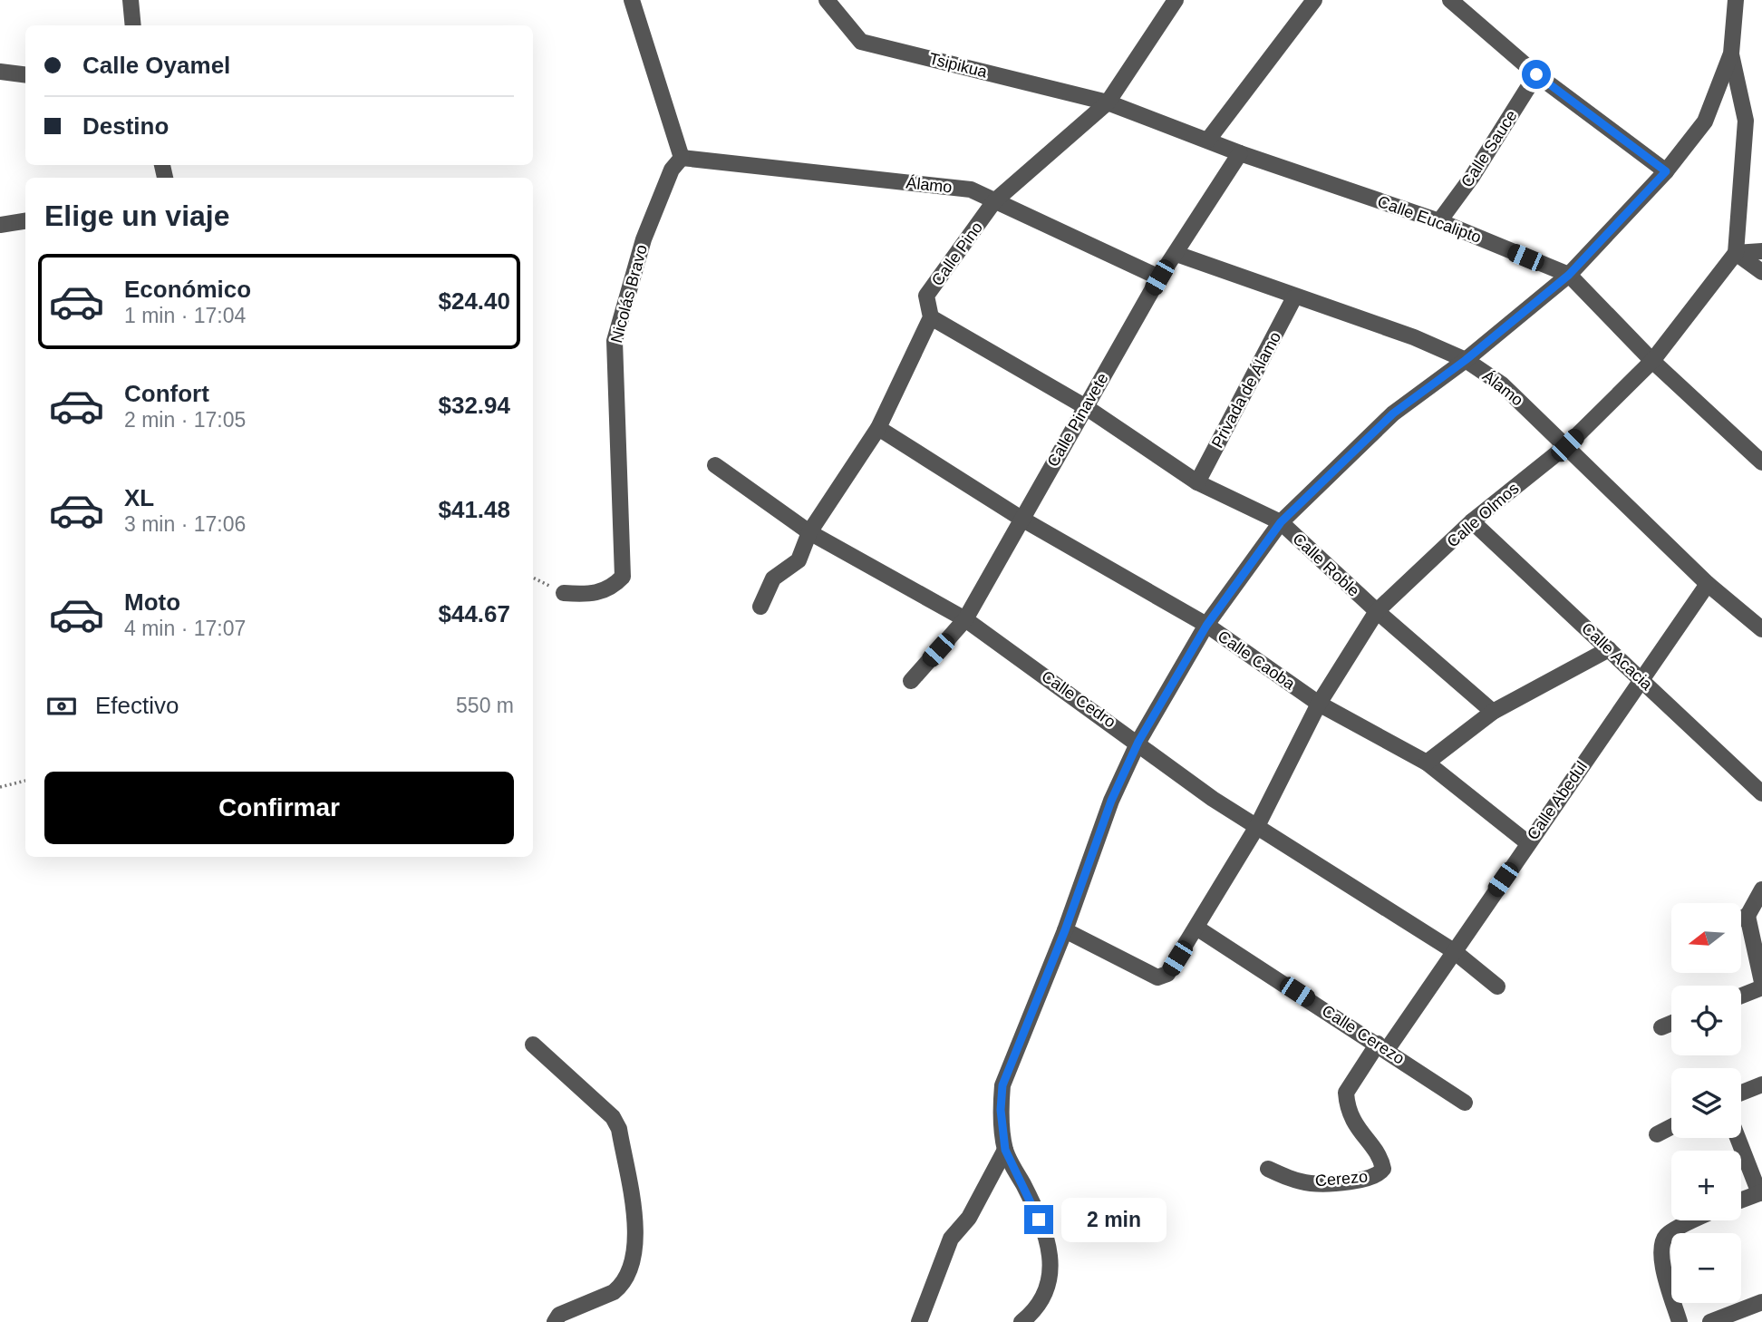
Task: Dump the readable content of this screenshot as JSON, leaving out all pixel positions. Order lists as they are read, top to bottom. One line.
{"streets":{"street":["Tsipikua","Calle Sauce","Álamo","Calle Eucalipto","Calle Pino","Nicolás Bravo","Privada de Álamo","Calle Pinavete","Calle Olmos","Calle Roble","Calle Acacia","Calle Caoba","Calle Cedro","Calle Abedul","Calle Cerezo","Cerezo"]},"crossings":[["Tsipikua","Calle Eucalipto"],["Tsipikua","Calle Pino"],["Calle Sauce","Calle Eucalipto"],["Álamo","Calle Pino"],["Álamo","Nicolás Bravo"],["Álamo","Privada de Álamo"],["Álamo","Calle Pinavete"],["Álamo","Calle Olmos"],["Álamo","Calle Abedul"],["Calle Eucalipto","Calle Pino"],["Calle Eucalipto","Calle Pinavete"],["Calle Eucalipto","Calle Olmos"],["Calle Pino","Calle Roble"],["Calle Pino","Calle Caoba"],["Calle Pino","Calle Cedro"],["Privada de Álamo","Calle Roble"],["Calle Pinavete","Calle Roble"],["Calle Pinavete","Calle Caoba"],["Calle Pinavete","Calle Cedro"],["Calle Olmos","Calle Roble"],["Calle Olmos","Calle Acacia"],["Calle Olmos","Calle Caoba"],["Calle Olmos","Calle Cedro"],["Calle Olmos","Calle Cerezo"],["Calle Acacia","Calle Abedul"],["Calle Caoba","Calle Abedul"],["Calle Cedro","Calle Abedul"],["Calle Abedul","Calle Cerezo"],["Calle Abedul","Cerezo"],["Calle Cerezo","Cerezo"]],"north":"left","page":{"banner":["Calle Oyamel","Destino"],"heading":"Elige un viaje","list":[{"name":"Económico","note":"1 min · 17:04","value":"$24.40"},{"name":"Confort","note":"2 min · 17:05","value":"$32.94"},{"name":"XL","note":"3 min · 17:06","value":"$41.48"},{"name":"Moto","note":"4 min · 17:07","value":"$44.67"}],"pay":["Efectivo","550 m"],"buttons":"Confirmar","map_buttons":["+","−"],"bubble":"2 min"}}
